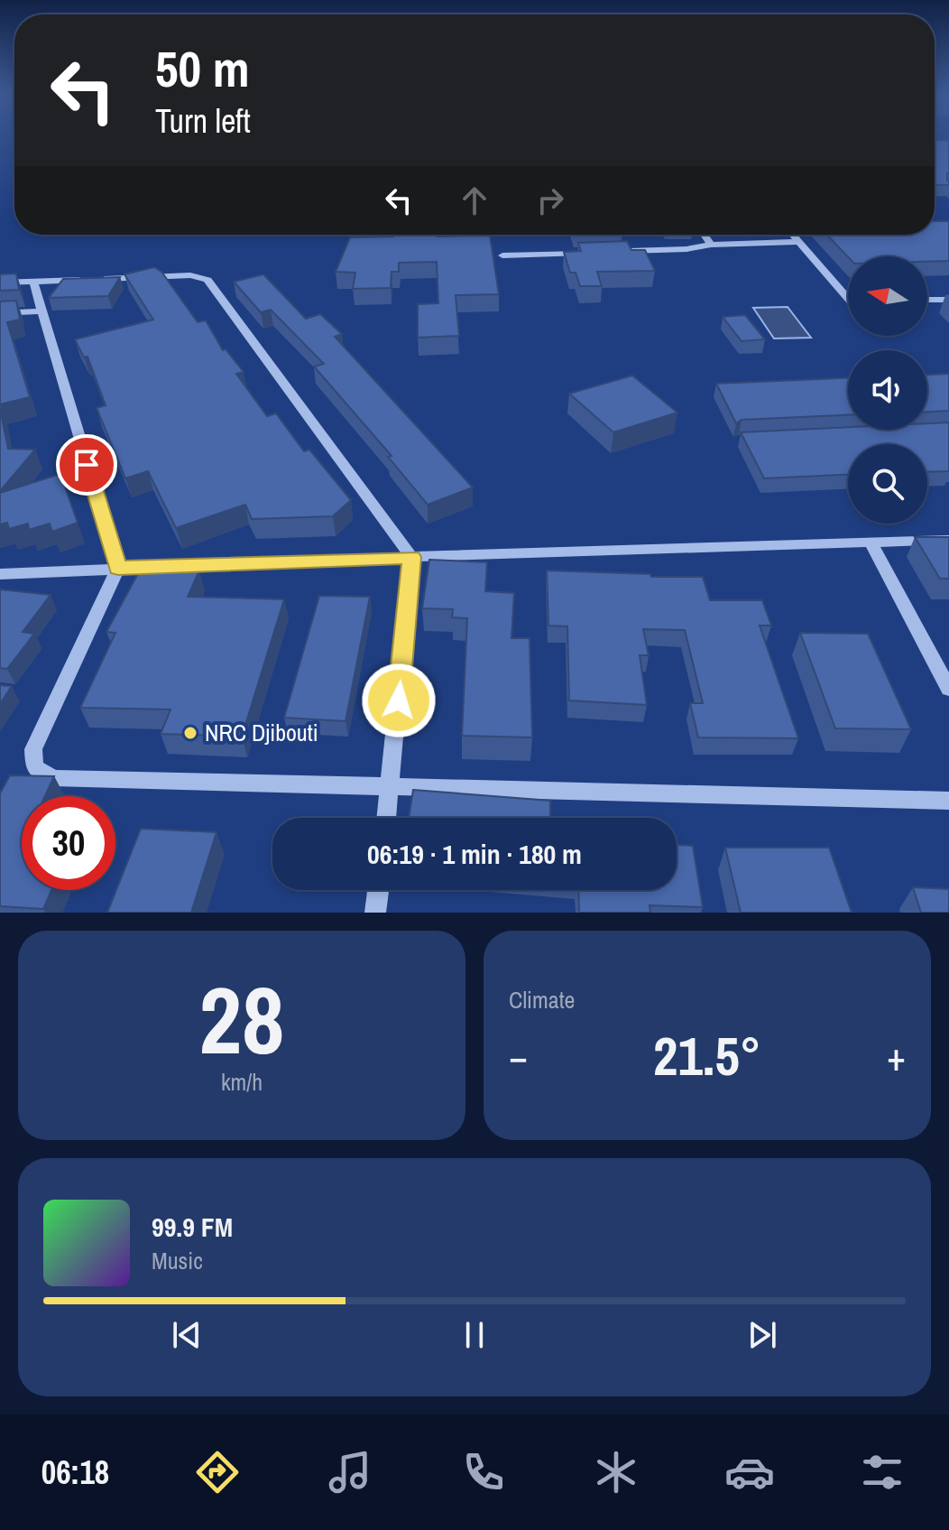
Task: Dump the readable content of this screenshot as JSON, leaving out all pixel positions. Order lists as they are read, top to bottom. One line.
{"places":["NRC Djibouti"],"north":"left","page":{"turn":["50 m","Turn left"],"limit":"30","trip":"06:19 · 1 min · 180 m","tile":[["28","km/h"],"Climate"],"heat":["−","21.5°","+"],"song":["99.9 FM","Music"],"tabs":"06:18"}}
